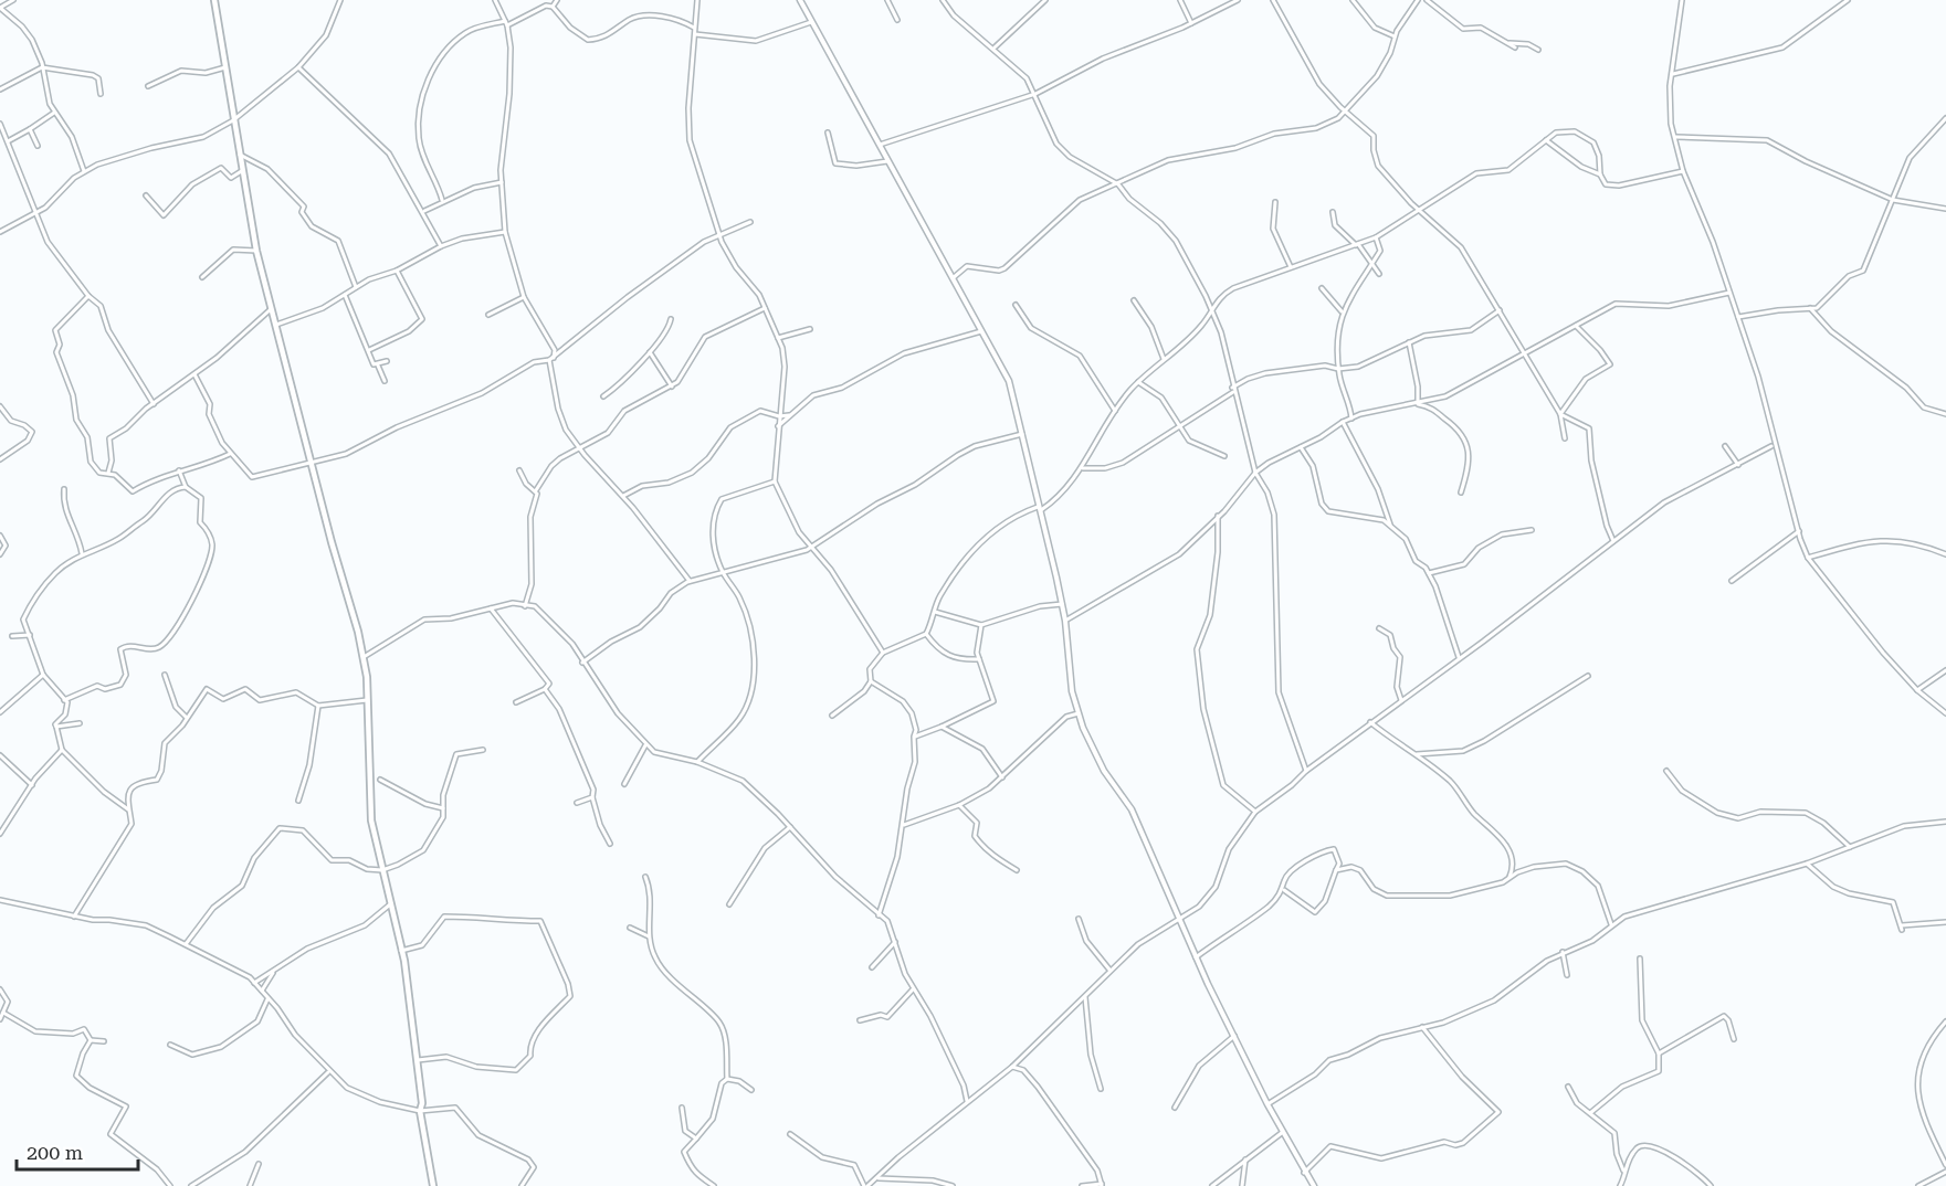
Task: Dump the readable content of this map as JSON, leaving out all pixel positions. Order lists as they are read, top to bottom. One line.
{"scale_bar":"200 m"}
